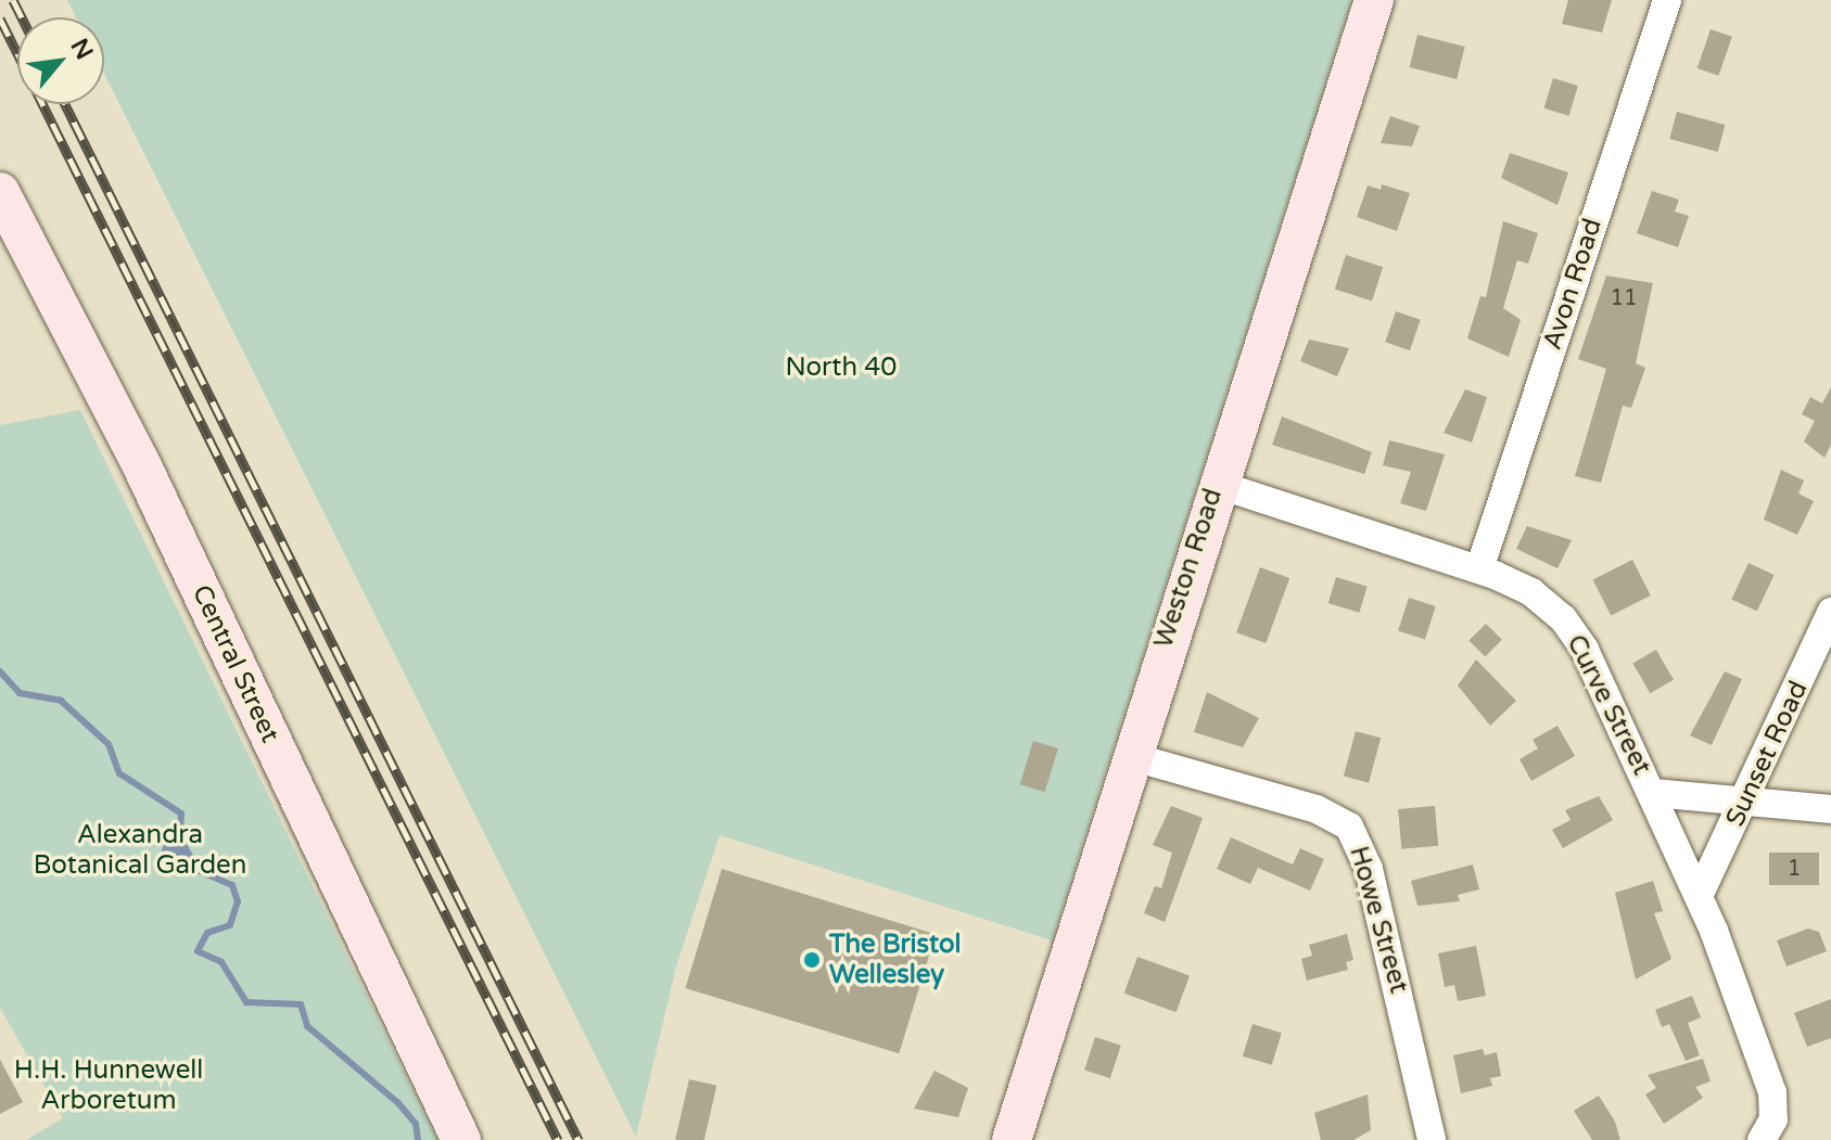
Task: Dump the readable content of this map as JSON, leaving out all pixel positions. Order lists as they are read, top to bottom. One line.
{"streets":{"main road":["Weston Road","Central Street"],"street":["Avon Road","Curve Street","Sunset Road","Howe Street"]},"crossings":[["Avon Road","Curve Street"],["Weston Road","Curve Street"],["Weston Road","Howe Street"],["Curve Street","Sunset Road"]],"parks":["North 40","Alexandra Botanical Garden","H.H. Hunnewell Arboretum"],"places":["The Bristol Wellesley"],"house_numbers":["11","1"],"north":"top right"}
